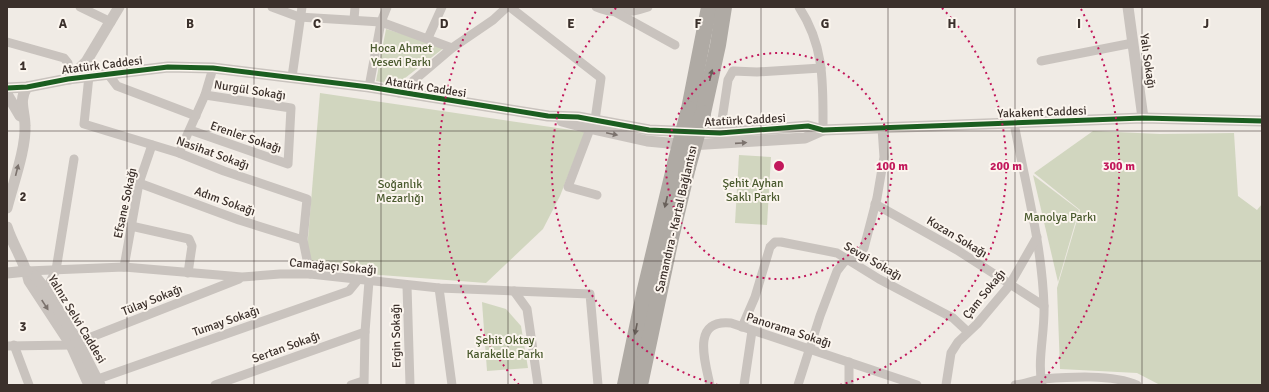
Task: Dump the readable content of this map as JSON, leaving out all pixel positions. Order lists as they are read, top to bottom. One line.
{"streets":{"highway":["Samandıra - Kartal Bağlantısı"],"street":["Yalı Sokağı","Atatürk Caddesi","Nurgül Sokağı","Yakakent Caddesi","Erenler Sokağı","Nasihat Sokağı","Adım Sokağı","Efsane Sokağı","Kozan Sokağı","Sevgi Sokağı","Camağaçı Sokağı","Çam Sokağı","Tülay Sokağı","Yalnız Selvi Caddesi","Tumay Sokağı","Panorama Sokağı","Ergin Sokağı","Sertan Sokağı"]},"crossings":[["Yalı Sokağı","Yakakent Caddesi"],["Atatürk Caddesi","Yakakent Caddesi"],["Atatürk Caddesi","Nasihat Sokağı"],["Nurgül Sokağı","Erenler Sokağı"],["Nasihat Sokağı","Adım Sokağı"],["Nasihat Sokağı","Efsane Sokağı"],["Nasihat Sokağı","Camağaçı Sokağı"],["Adım Sokağı","Efsane Sokağı"],["Efsane Sokağı","Camağaçı Sokağı"],["Kozan Sokağı","Çam Sokağı"],["Sevgi Sokağı","Çam Sokağı"],["Sevgi Sokağı","Panorama Sokağı"],["Camağaçı Sokağı","Tülay Sokağı"],["Camağaçı Sokağı","Yalnız Selvi Caddesi"],["Camağaçı Sokağı","Tumay Sokağı"],["Camağaçı Sokağı","Ergin Sokağı"],["Tülay Sokağı","Yalnız Selvi Caddesi"],["Yalnız Selvi Caddesi","Tumay Sokağı"]],"parks":["Hoca Ahmet Yesevi Parkı","Şehit Ayhan Saklı Parkı","Soğanlık Mezarlığı","Manolya Parkı","Şehit Oktay Karakelle Parkı"],"grid":{"columns":["A","B","C","D","E","F","G","H","I","J"],"rows":["1","2","3"]},"rings":["100 m","200 m","300 m"]}
